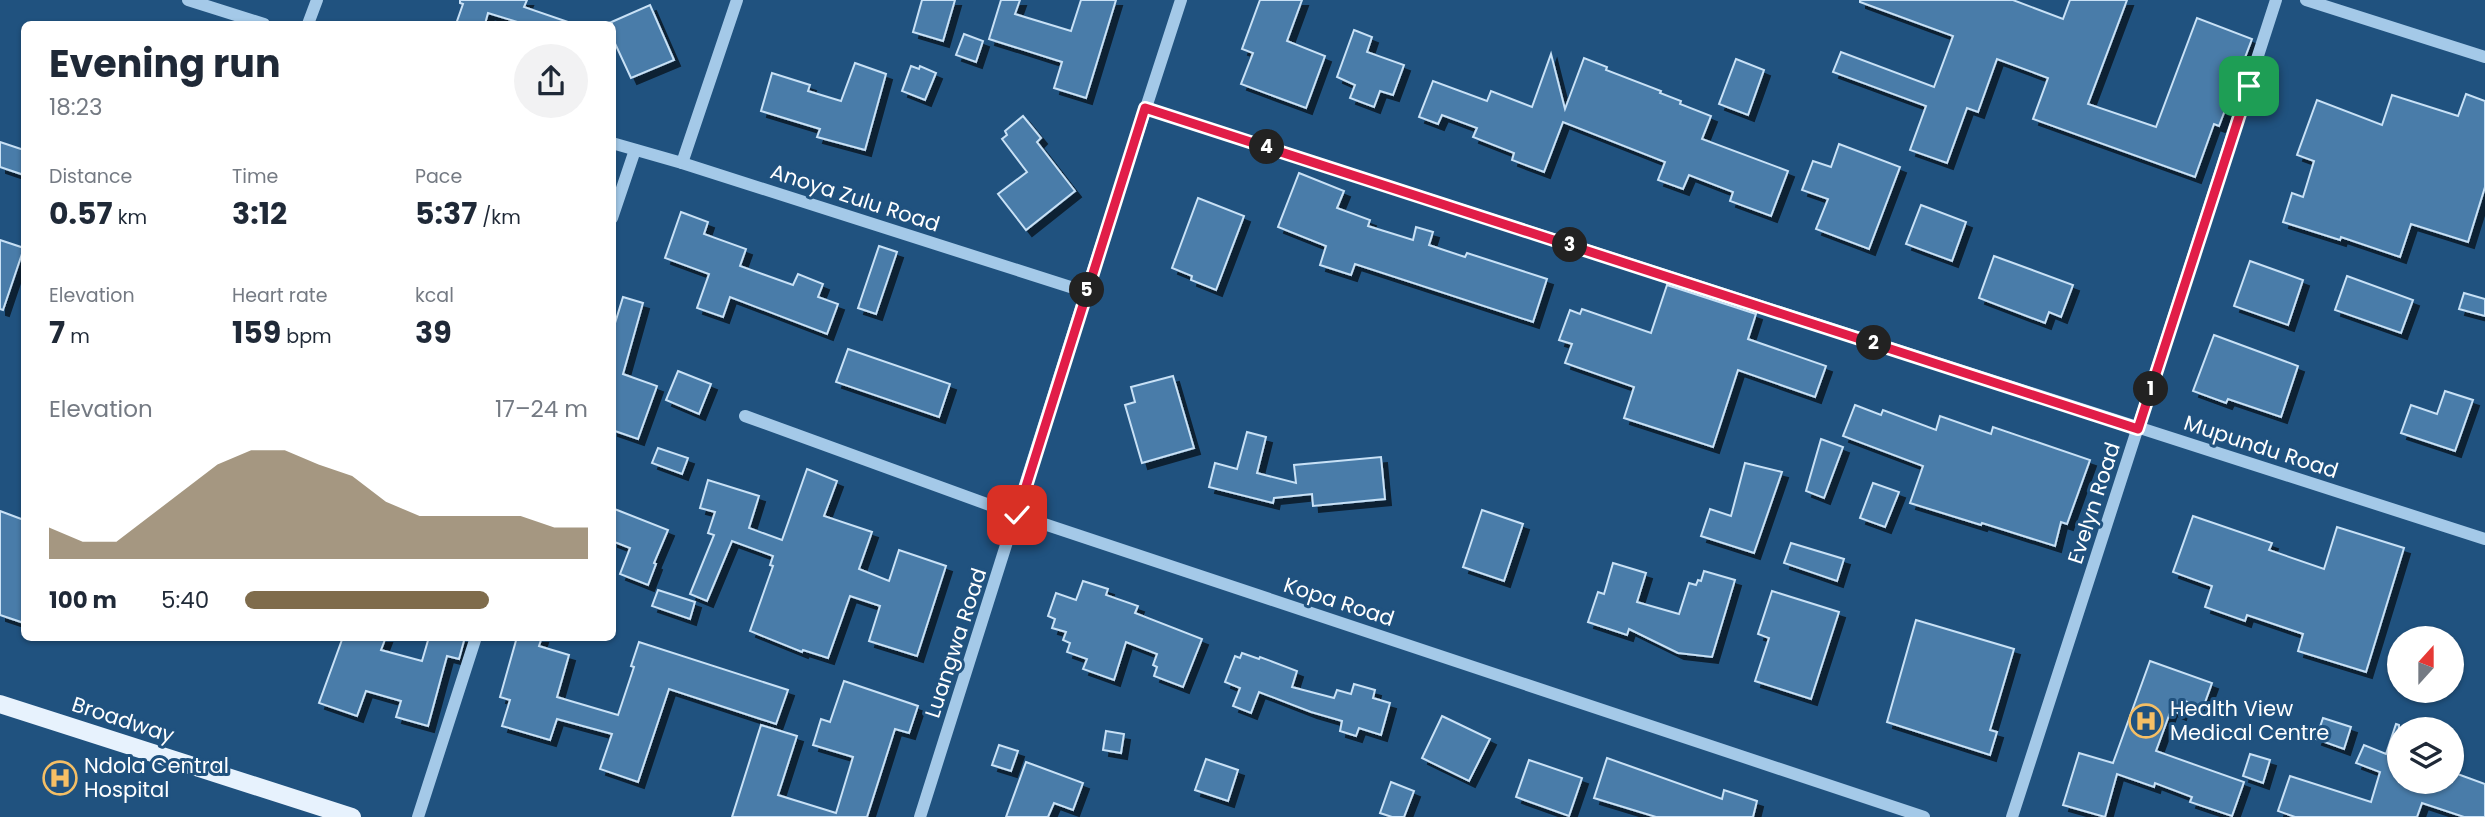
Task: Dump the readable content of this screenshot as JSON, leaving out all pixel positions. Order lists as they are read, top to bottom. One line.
{"streets":{"main road":["Broadway"],"street":["Anoya Zulu Road","Mupundu Road","Evelyn Road","Kopa Road","Luangwa Road"]},"crossings":[["Anoya Zulu Road","Luangwa Road"],["Mupundu Road","Evelyn Road"],["Mupundu Road","Luangwa Road"],["Kopa Road","Luangwa Road"]],"places":{"hospital":["Health View Medical Centre","Ndola Central Hospital"]},"north":"top","page":{"heading":["Evening run","18:23"],"pins":["4","3","5","2","1"],"stats":[["Distance","0.57 km"],["Time","3:12"],["Pace","5:37 /km"],["Elevation","7 m"],["Heart rate","159 bpm"],["kcal","39"]],"chart":["Elevation","17–24 m"],"list":[{"name":"100 m","note":"5:40"}]}}
